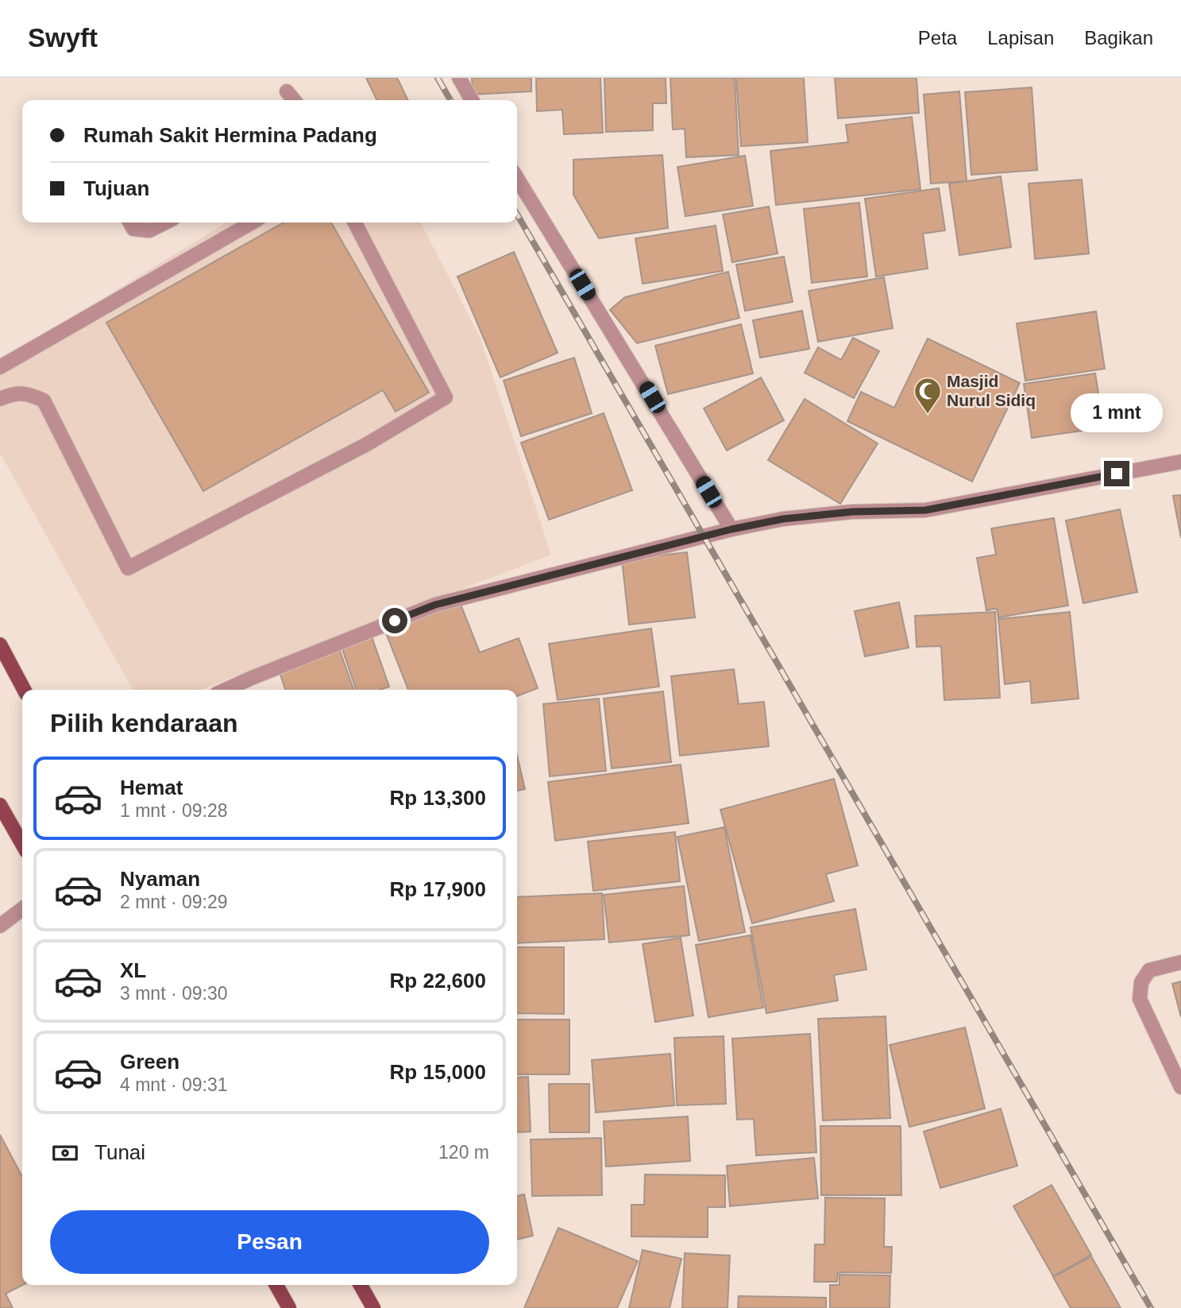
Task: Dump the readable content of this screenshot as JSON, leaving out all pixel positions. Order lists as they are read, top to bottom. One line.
{"places":{"mosque":["Masjid Nurul Sidiq"]},"page":{"header":"Swyft","nav":["Peta","Lapisan","Bagikan"],"banner":["Rumah Sakit Hermina Padang","Tujuan"],"bubble":"1 mnt","heading":"Pilih kendaraan","list":[{"name":"Hemat","note":"1 mnt · 09:28","value":"Rp 13,300"},{"name":"Nyaman","note":"2 mnt · 09:29","value":"Rp 17,900"},{"name":"XL","note":"3 mnt · 09:30","value":"Rp 22,600"},{"name":"Green","note":"4 mnt · 09:31","value":"Rp 15,000"}],"pay":["Tunai","120 m"],"buttons":"Pesan"}}
